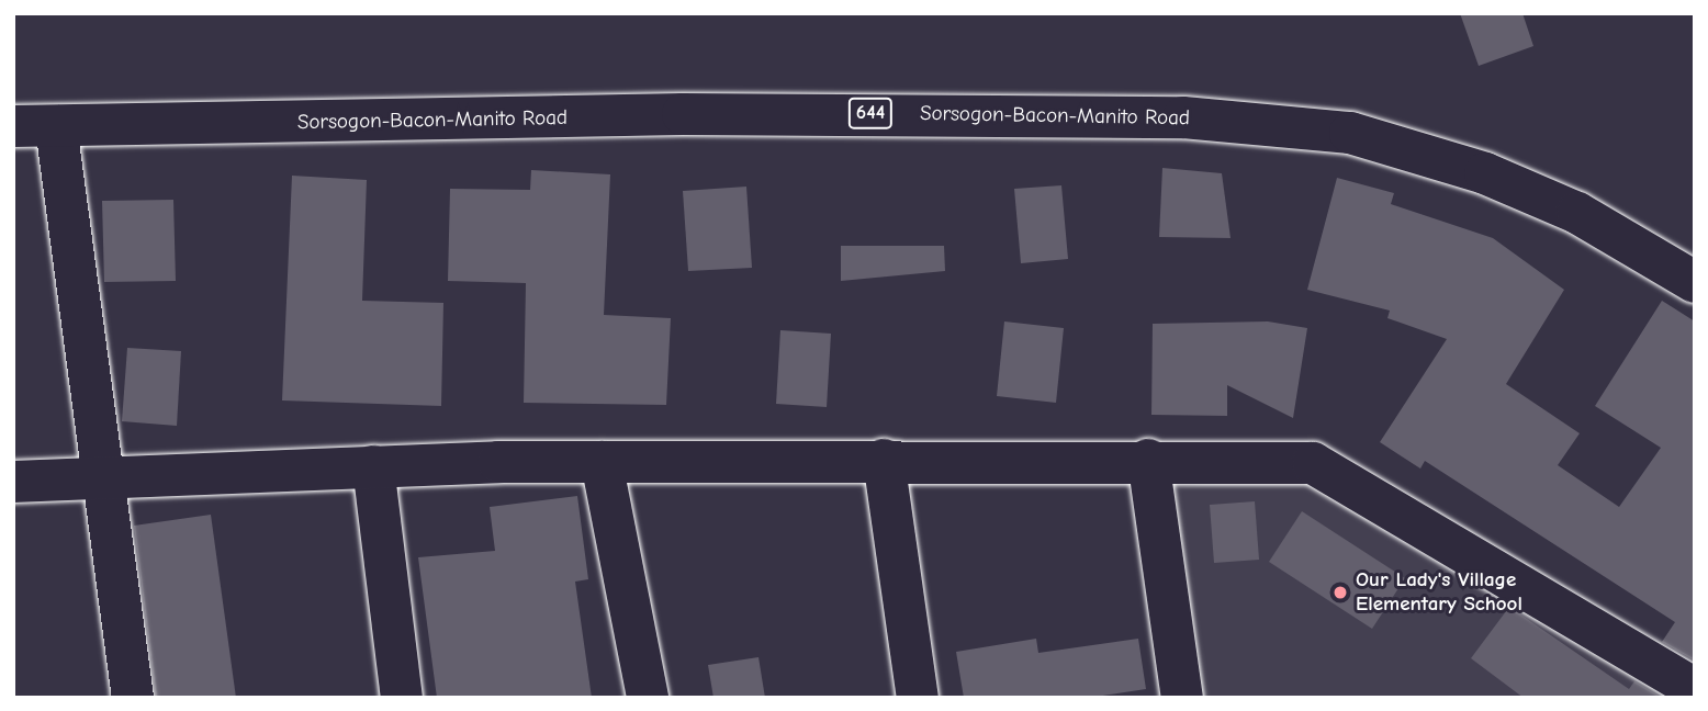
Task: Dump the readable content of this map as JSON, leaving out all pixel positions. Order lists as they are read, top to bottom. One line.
{"streets":{"street":["644","Sorsogon-Bacon-Manito Road"]},"places":["Our Lady's Village Elementary School"]}
